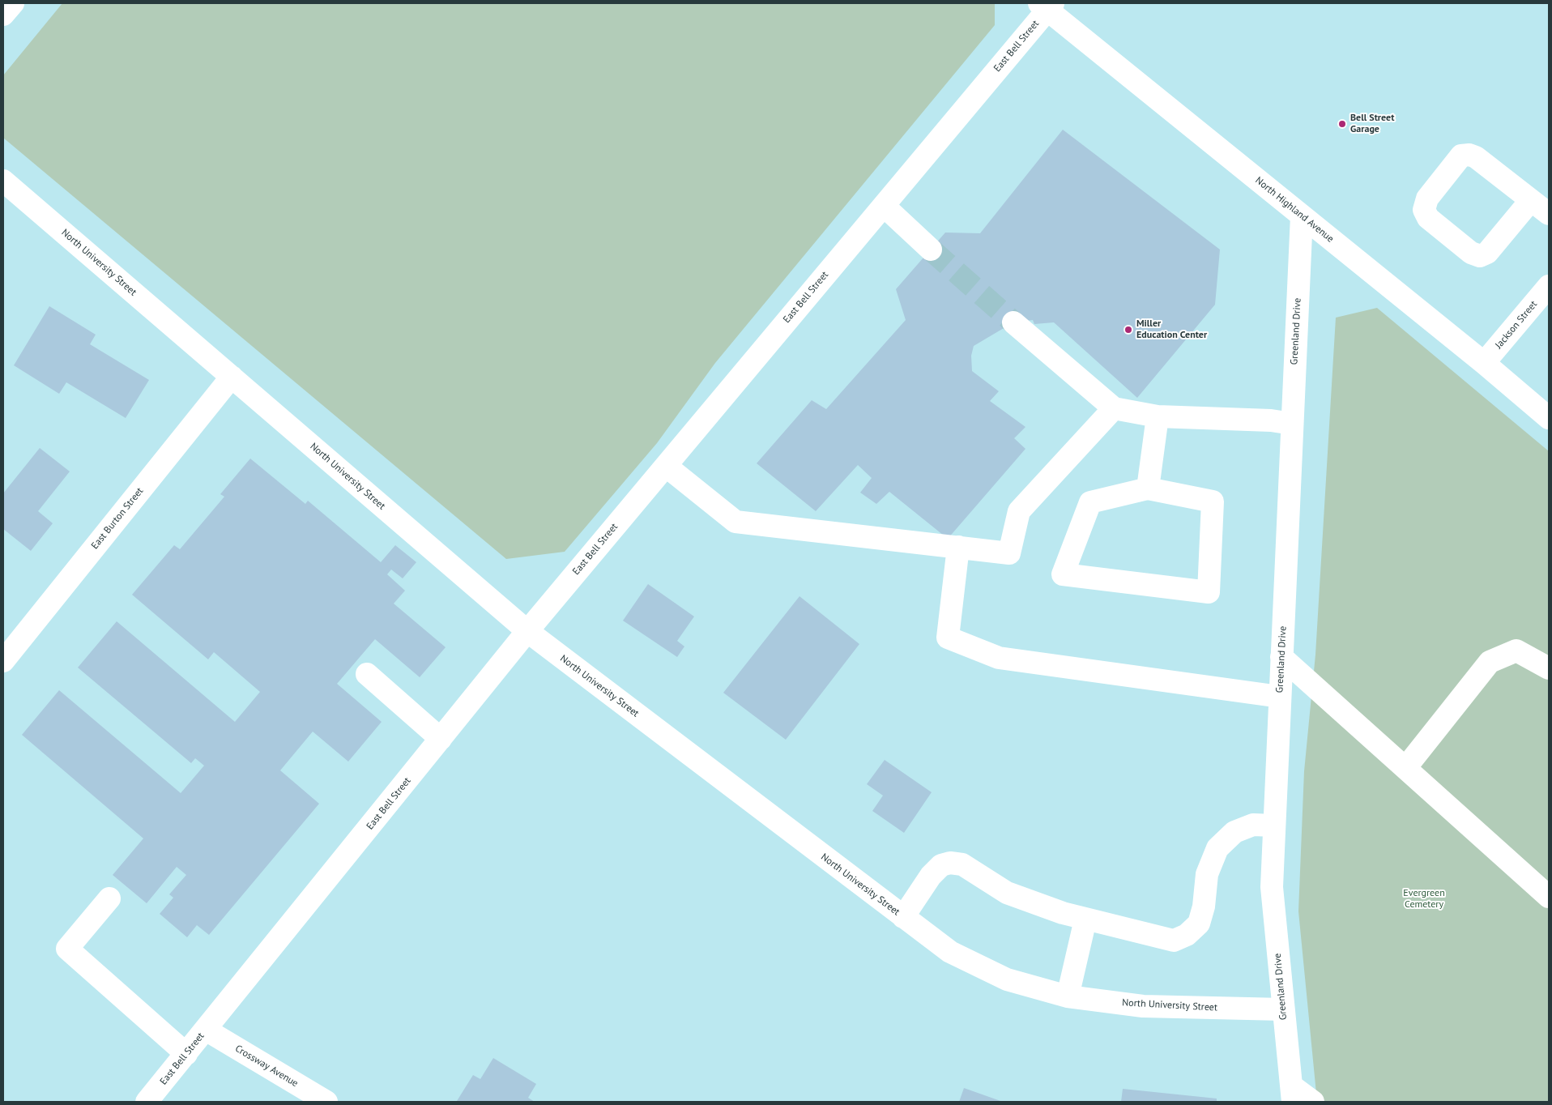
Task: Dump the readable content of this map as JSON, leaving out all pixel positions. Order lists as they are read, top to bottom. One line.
{"streets":{"street":["East Bell Street","North Highland Avenue","North University Street","Jackson Street","Greenland Drive","East Burton Street","Crossway Avenue"]},"crossings":[["East Bell Street","North Highland Avenue"],["East Bell Street","North University Street"],["East Bell Street","Crossway Avenue"],["North Highland Avenue","Jackson Street"],["North Highland Avenue","Greenland Drive"],["North University Street","Greenland Drive"],["North University Street","East Burton Street"]],"parks":["Evergreen Cemetery"],"places":["Bell Street Garage","Miller Education Center"]}
